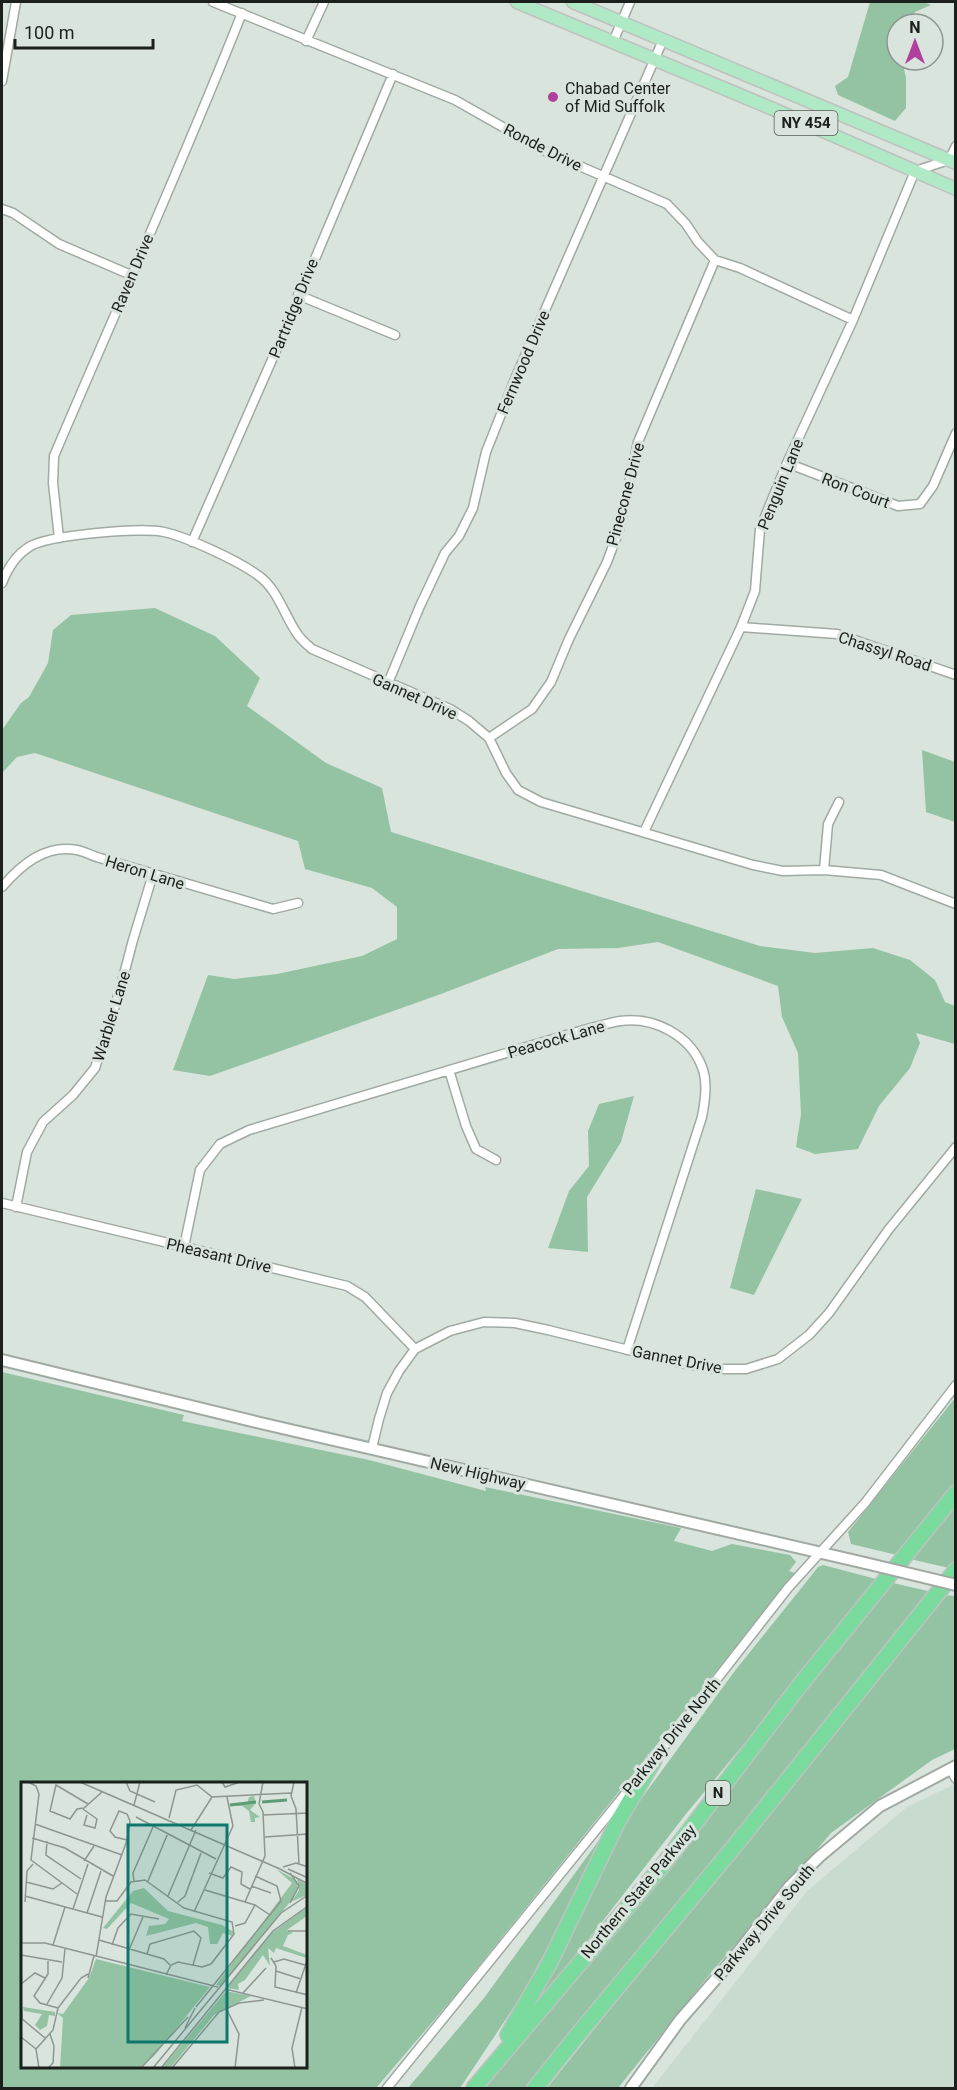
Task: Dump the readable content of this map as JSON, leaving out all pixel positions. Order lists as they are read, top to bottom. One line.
{"streets":{"highway":["N","Northern State Parkway"],"main road":["NY 454"],"street":["Ronde Drive","Raven Drive","Partridge Drive","Fernwood Drive","Penguin Lane","Ron Court","Pinecone Drive","Chassyl Road","Gannet Drive","Heron Lane","Warbler Lane","Peacock Lane","Pheasant Drive","New Highway","Parkway Drive North","Parkway Drive South"]},"crossings":[["NY 454","Fernwood Drive"],["NY 454","Penguin Lane"],["Ronde Drive","Raven Drive"],["Ronde Drive","Partridge Drive"],["Ronde Drive","Fernwood Drive"],["Ronde Drive","Penguin Lane"],["Ronde Drive","Pinecone Drive"],["Raven Drive","Gannet Drive"],["Partridge Drive","Gannet Drive"],["Fernwood Drive","Gannet Drive"],["Penguin Lane","Ron Court"],["Penguin Lane","Chassyl Road"],["Penguin Lane","Gannet Drive"],["Pinecone Drive","Gannet Drive"],["Gannet Drive","Peacock Lane"],["Gannet Drive","Pheasant Drive"],["Gannet Drive","New Highway"],["Heron Lane","Warbler Lane"],["Warbler Lane","Pheasant Drive"],["Peacock Lane","Pheasant Drive"],["New Highway","Parkway Drive North"]],"places":["Chabad Center of Mid Suffolk"],"scale_bar":"100 m","north":"top"}
